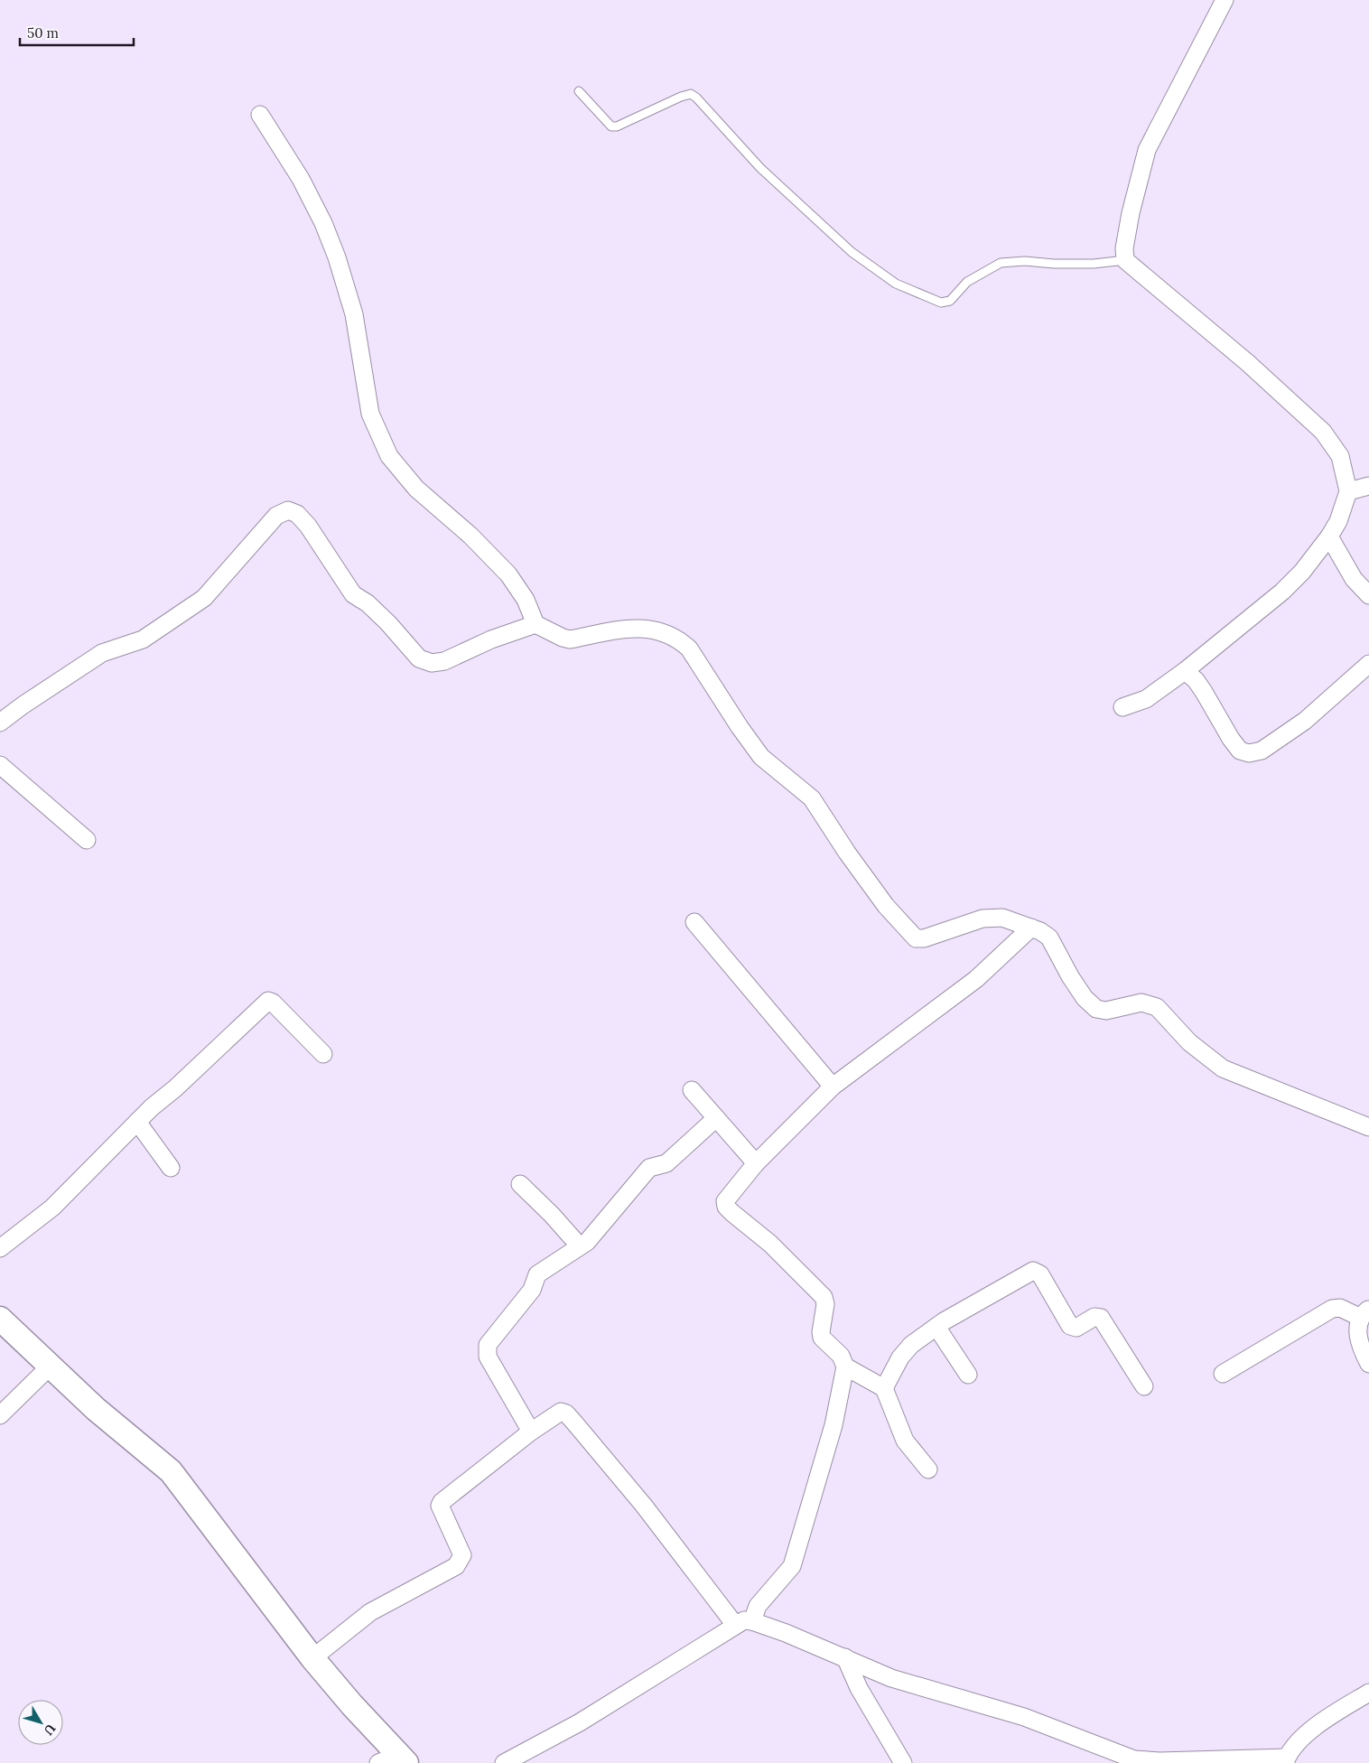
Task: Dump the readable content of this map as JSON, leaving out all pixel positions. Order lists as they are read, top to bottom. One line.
{"scale_bar":"50 m","north":"bottom right"}
